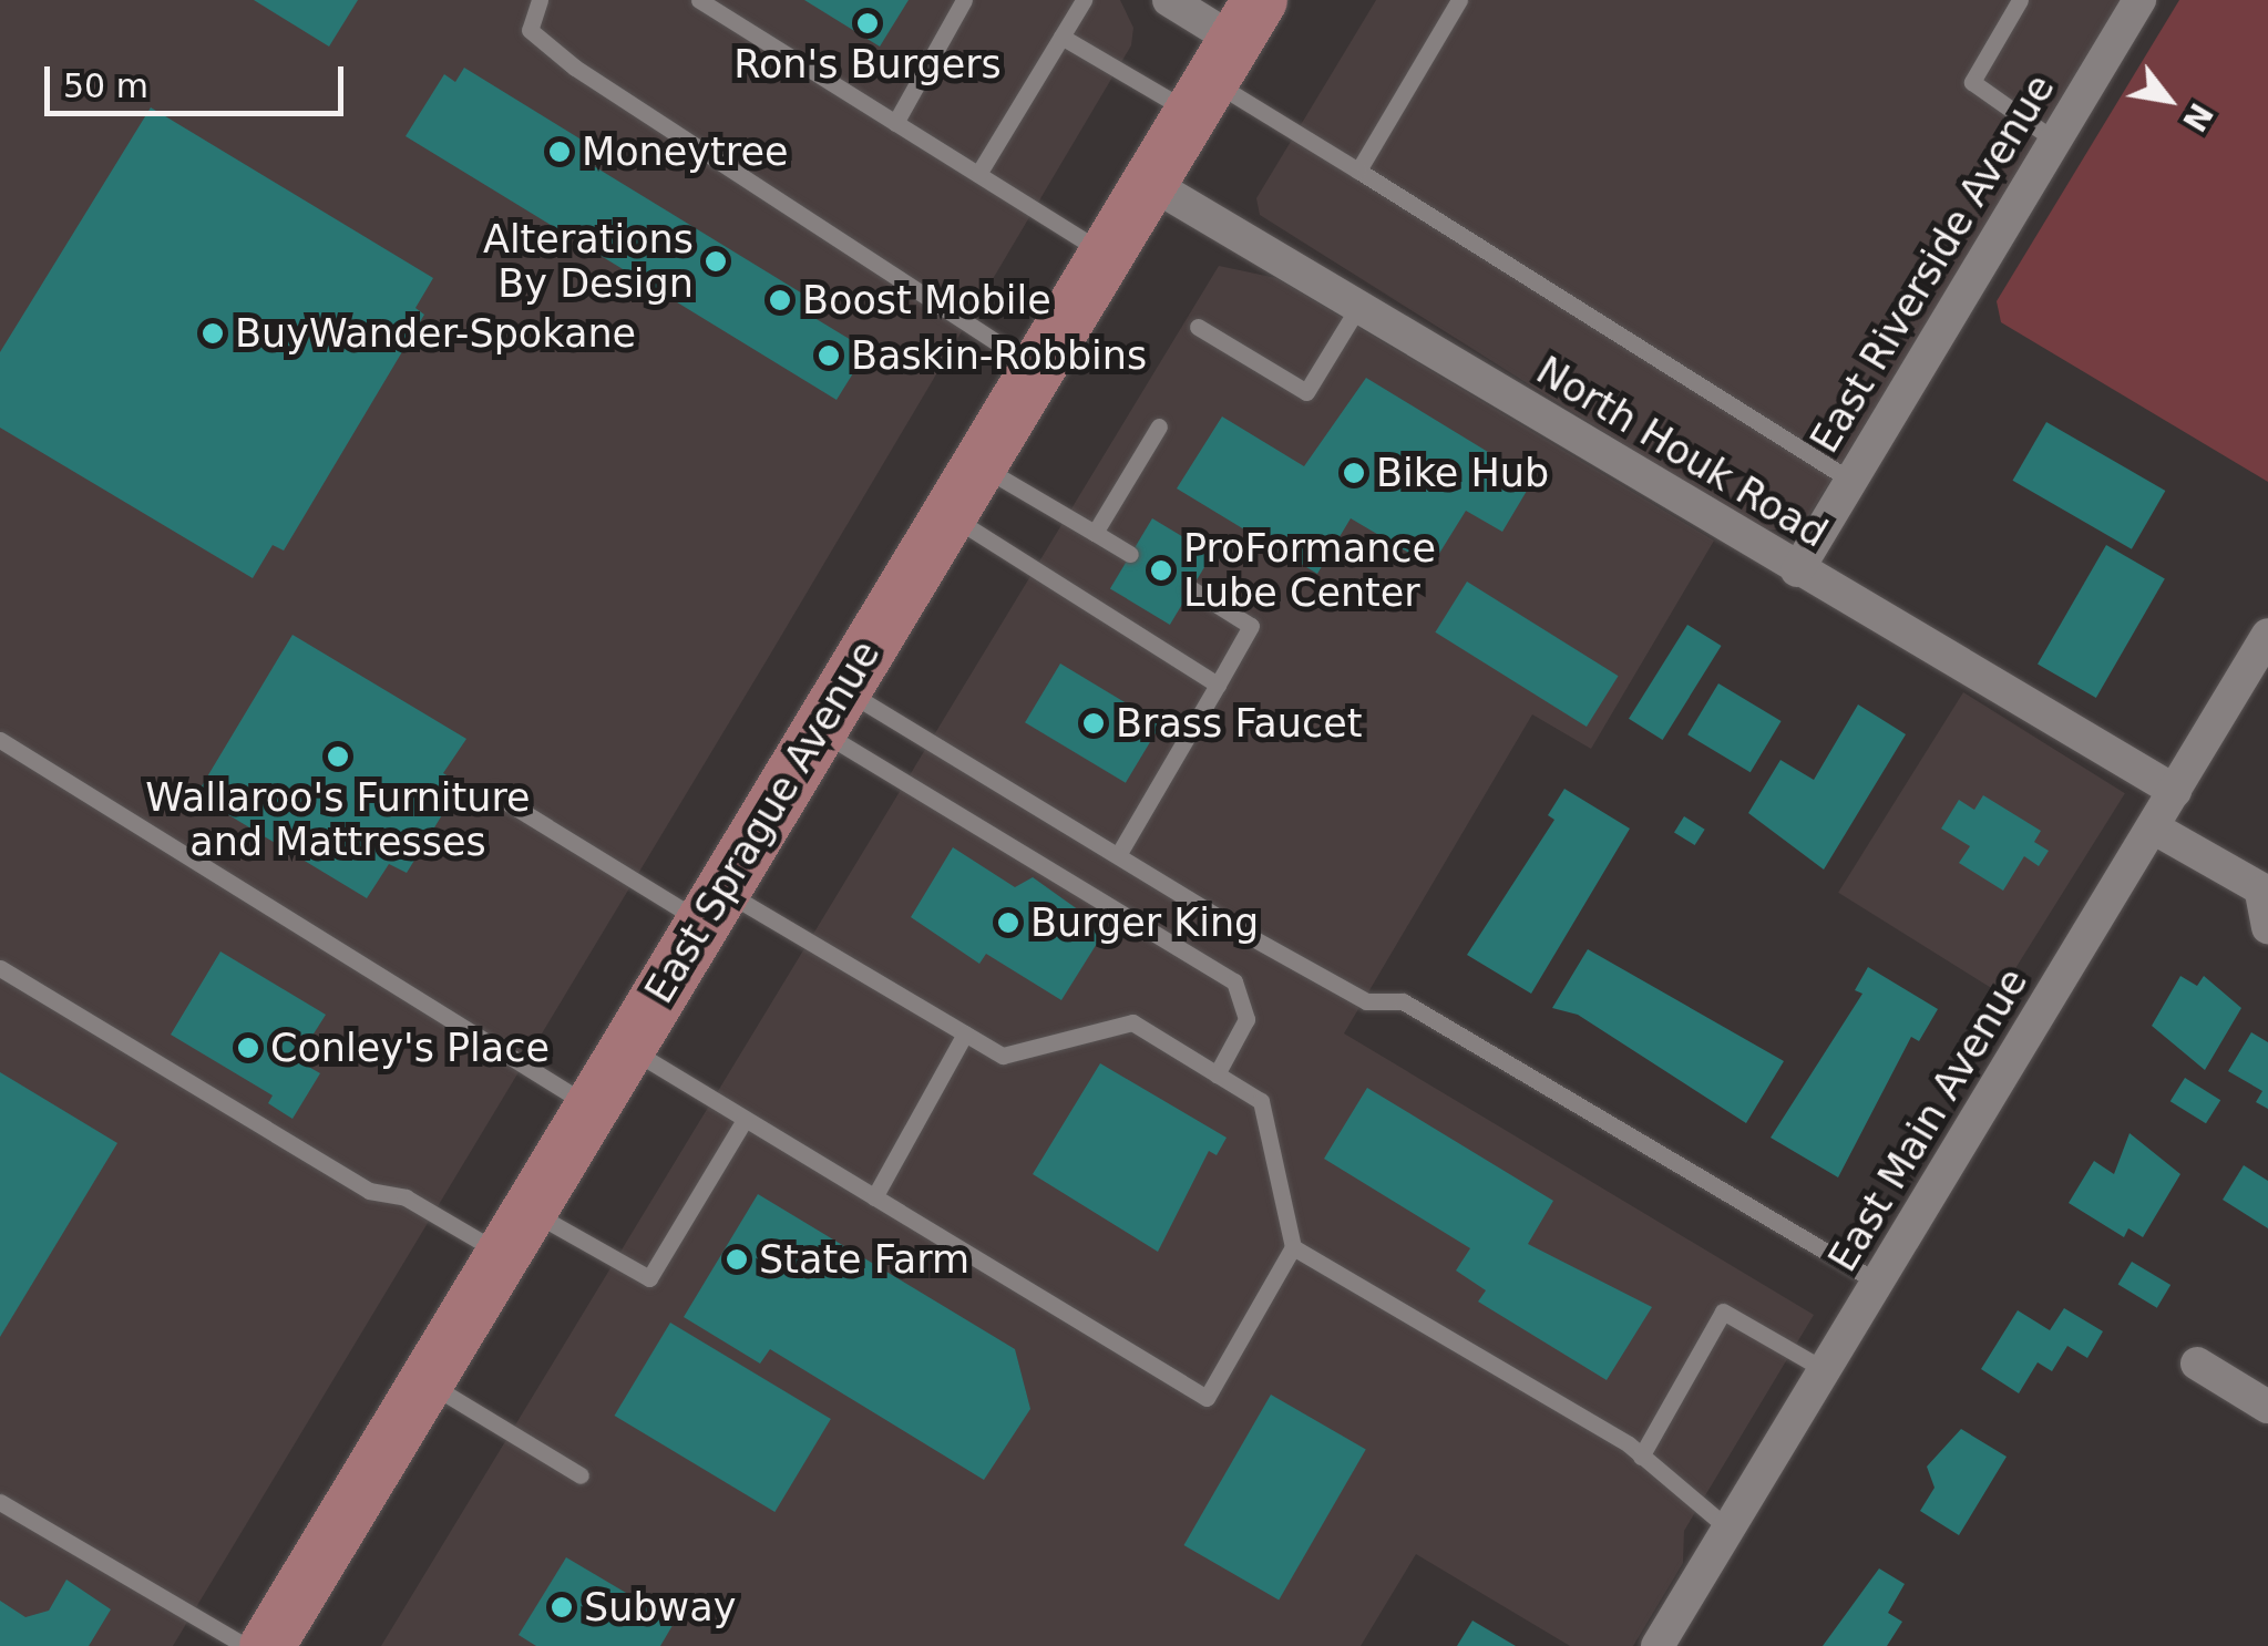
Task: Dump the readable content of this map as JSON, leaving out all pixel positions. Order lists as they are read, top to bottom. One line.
{"streets":{"main road":["East Sprague Avenue"],"street":["East Riverside Avenue","North Houk Road","East Main Avenue"]},"crossings":[["East Riverside Avenue","North Houk Road"],["North Houk Road","East Sprague Avenue"],["North Houk Road","East Main Avenue"]],"places":["Ron's Burgers","Moneytree","Alterations By Design","Boost Mobile","BuyWander-Spokane","Baskin-Robbins","Bike Hub","ProFormance Lube Center","Brass Faucet","Wallaroo's Furniture and Mattresses","Burger King","Conley's Place","State Farm","Subway"],"scale_bar":"50 m","north":"bottom right"}
